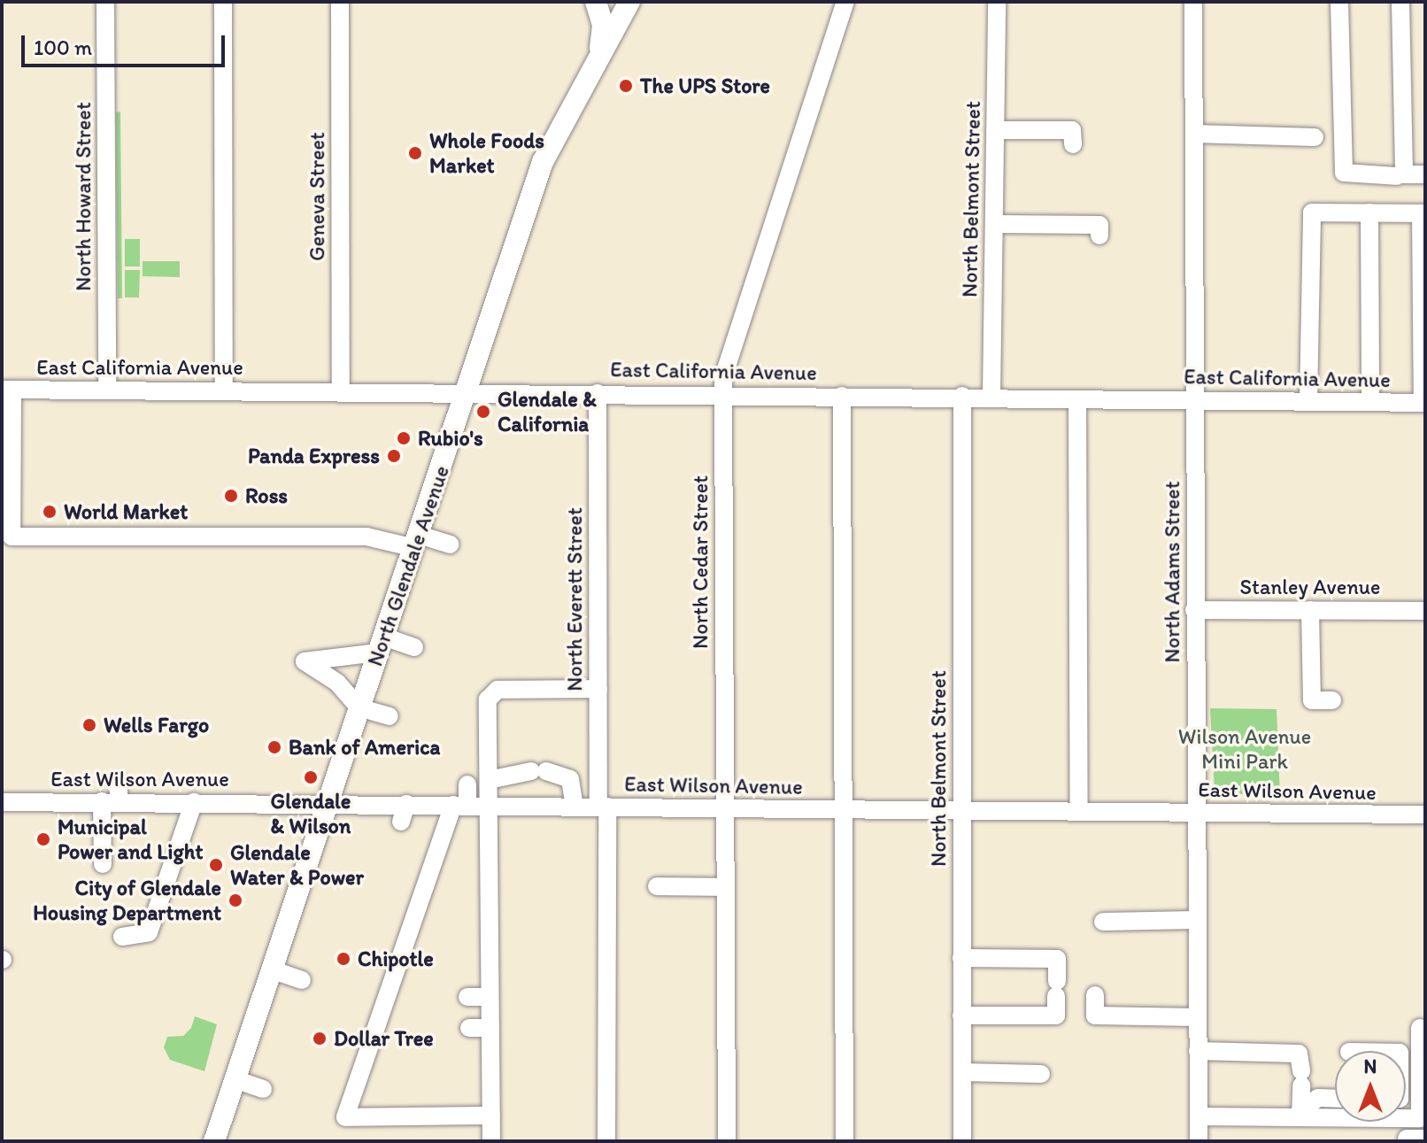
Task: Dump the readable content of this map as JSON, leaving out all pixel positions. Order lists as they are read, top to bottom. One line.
{"streets":{"main road":["North Glendale Avenue"],"street":["North Howard Street","Geneva Street","North Belmont Street","East California Avenue","North Cedar Street","North Adams Street","Stanley Avenue","North Everett Street","East Wilson Avenue"]},"crossings":[["North Howard Street","East California Avenue"],["Geneva Street","East California Avenue"],["North Belmont Street","East California Avenue"],["North Belmont Street","East Wilson Avenue"],["East California Avenue","North Cedar Street"],["East California Avenue","North Glendale Avenue"],["East California Avenue","North Adams Street"],["East California Avenue","North Everett Street"],["North Cedar Street","East Wilson Avenue"],["North Glendale Avenue","East Wilson Avenue"],["North Adams Street","Stanley Avenue"],["North Adams Street","East Wilson Avenue"],["North Everett Street","East Wilson Avenue"]],"parks":["Wilson Avenue Mini Park"],"places":["The UPS Store","Whole Foods Market","Glendale & California","Rubio's","Panda Express","Ross","World Market","Wells Fargo","Bank of America","Glendale & Wilson","Municipal Power and Light","Glendale Water & Power","City of Glendale Housing Department","Chipotle","Dollar Tree"],"scale_bar":"100 m","north":"top"}
